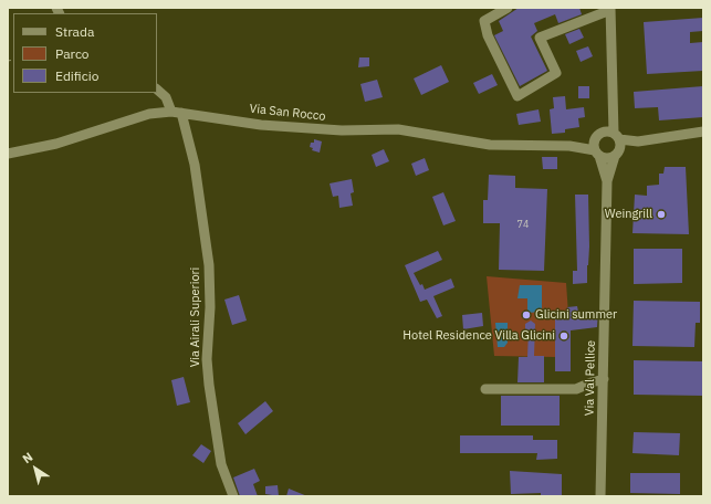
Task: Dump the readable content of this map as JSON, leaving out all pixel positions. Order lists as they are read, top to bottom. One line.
{"streets":{"street":["Via San Rocco","Via Airali Superiori","Via Val Pellice"]},"crossings":[["Via San Rocco","Via Airali Superiori"]],"places":["Weingrill","Glicini summer","Hotel Residence Villa Glicini"],"house_numbers":["74"],"legend":["Strada","Parco","Edificio"],"north":"top left"}
